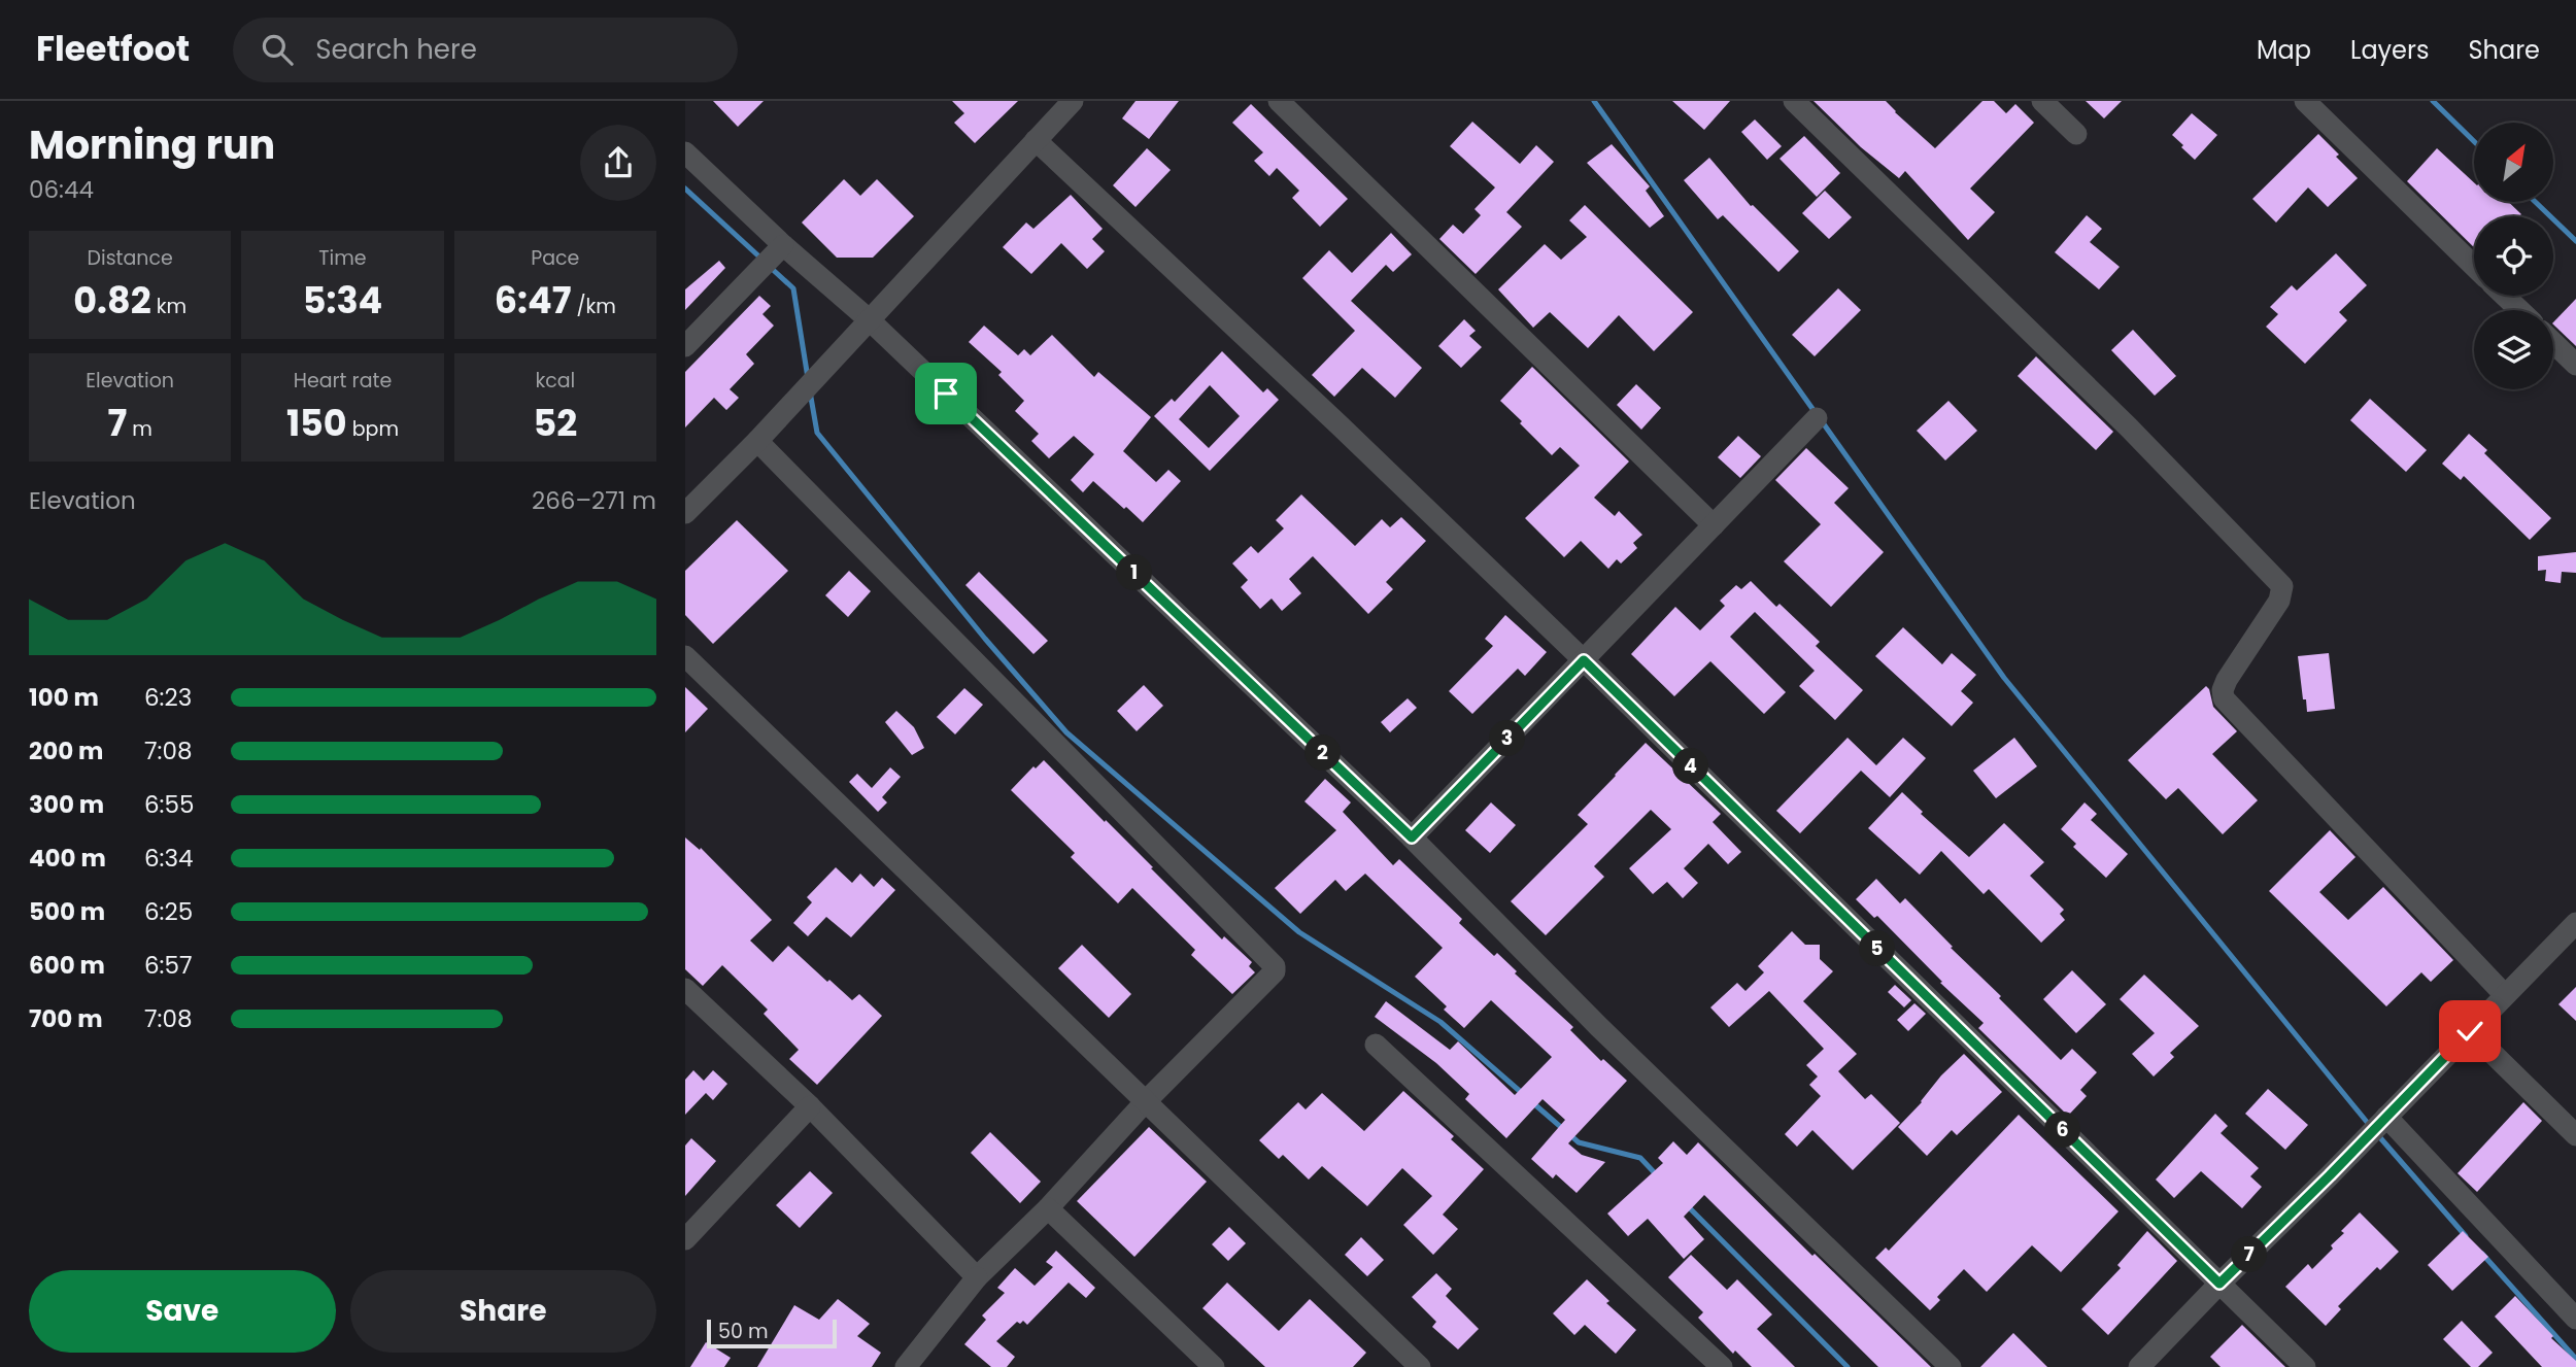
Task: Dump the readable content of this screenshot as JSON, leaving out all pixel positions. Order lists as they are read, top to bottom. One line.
{"scale_bar":"50 m","north":"top right","page":{"header":"Fleetfoot","search":"Search here","nav":["Map","Layers","Share"],"heading":["Morning run","06:44"],"stats":[["Distance","0.82 km"],["Time","5:34"],["Pace","6:47 /km"],["Elevation","7 m"],["Heart rate","150 bpm"],["kcal","52"]],"chart":["Elevation","266–271 m"],"pins":["1","3","2","4","5","6","7"],"list":[{"name":"100 m","note":"6:23"},{"name":"200 m","note":"7:08"},{"name":"300 m","note":"6:55"},{"name":"400 m","note":"6:34"},{"name":"500 m","note":"6:25"},{"name":"600 m","note":"6:57"},{"name":"700 m","note":"7:08"}],"buttons":["Save","Share"],"scale":"50 m"}}
